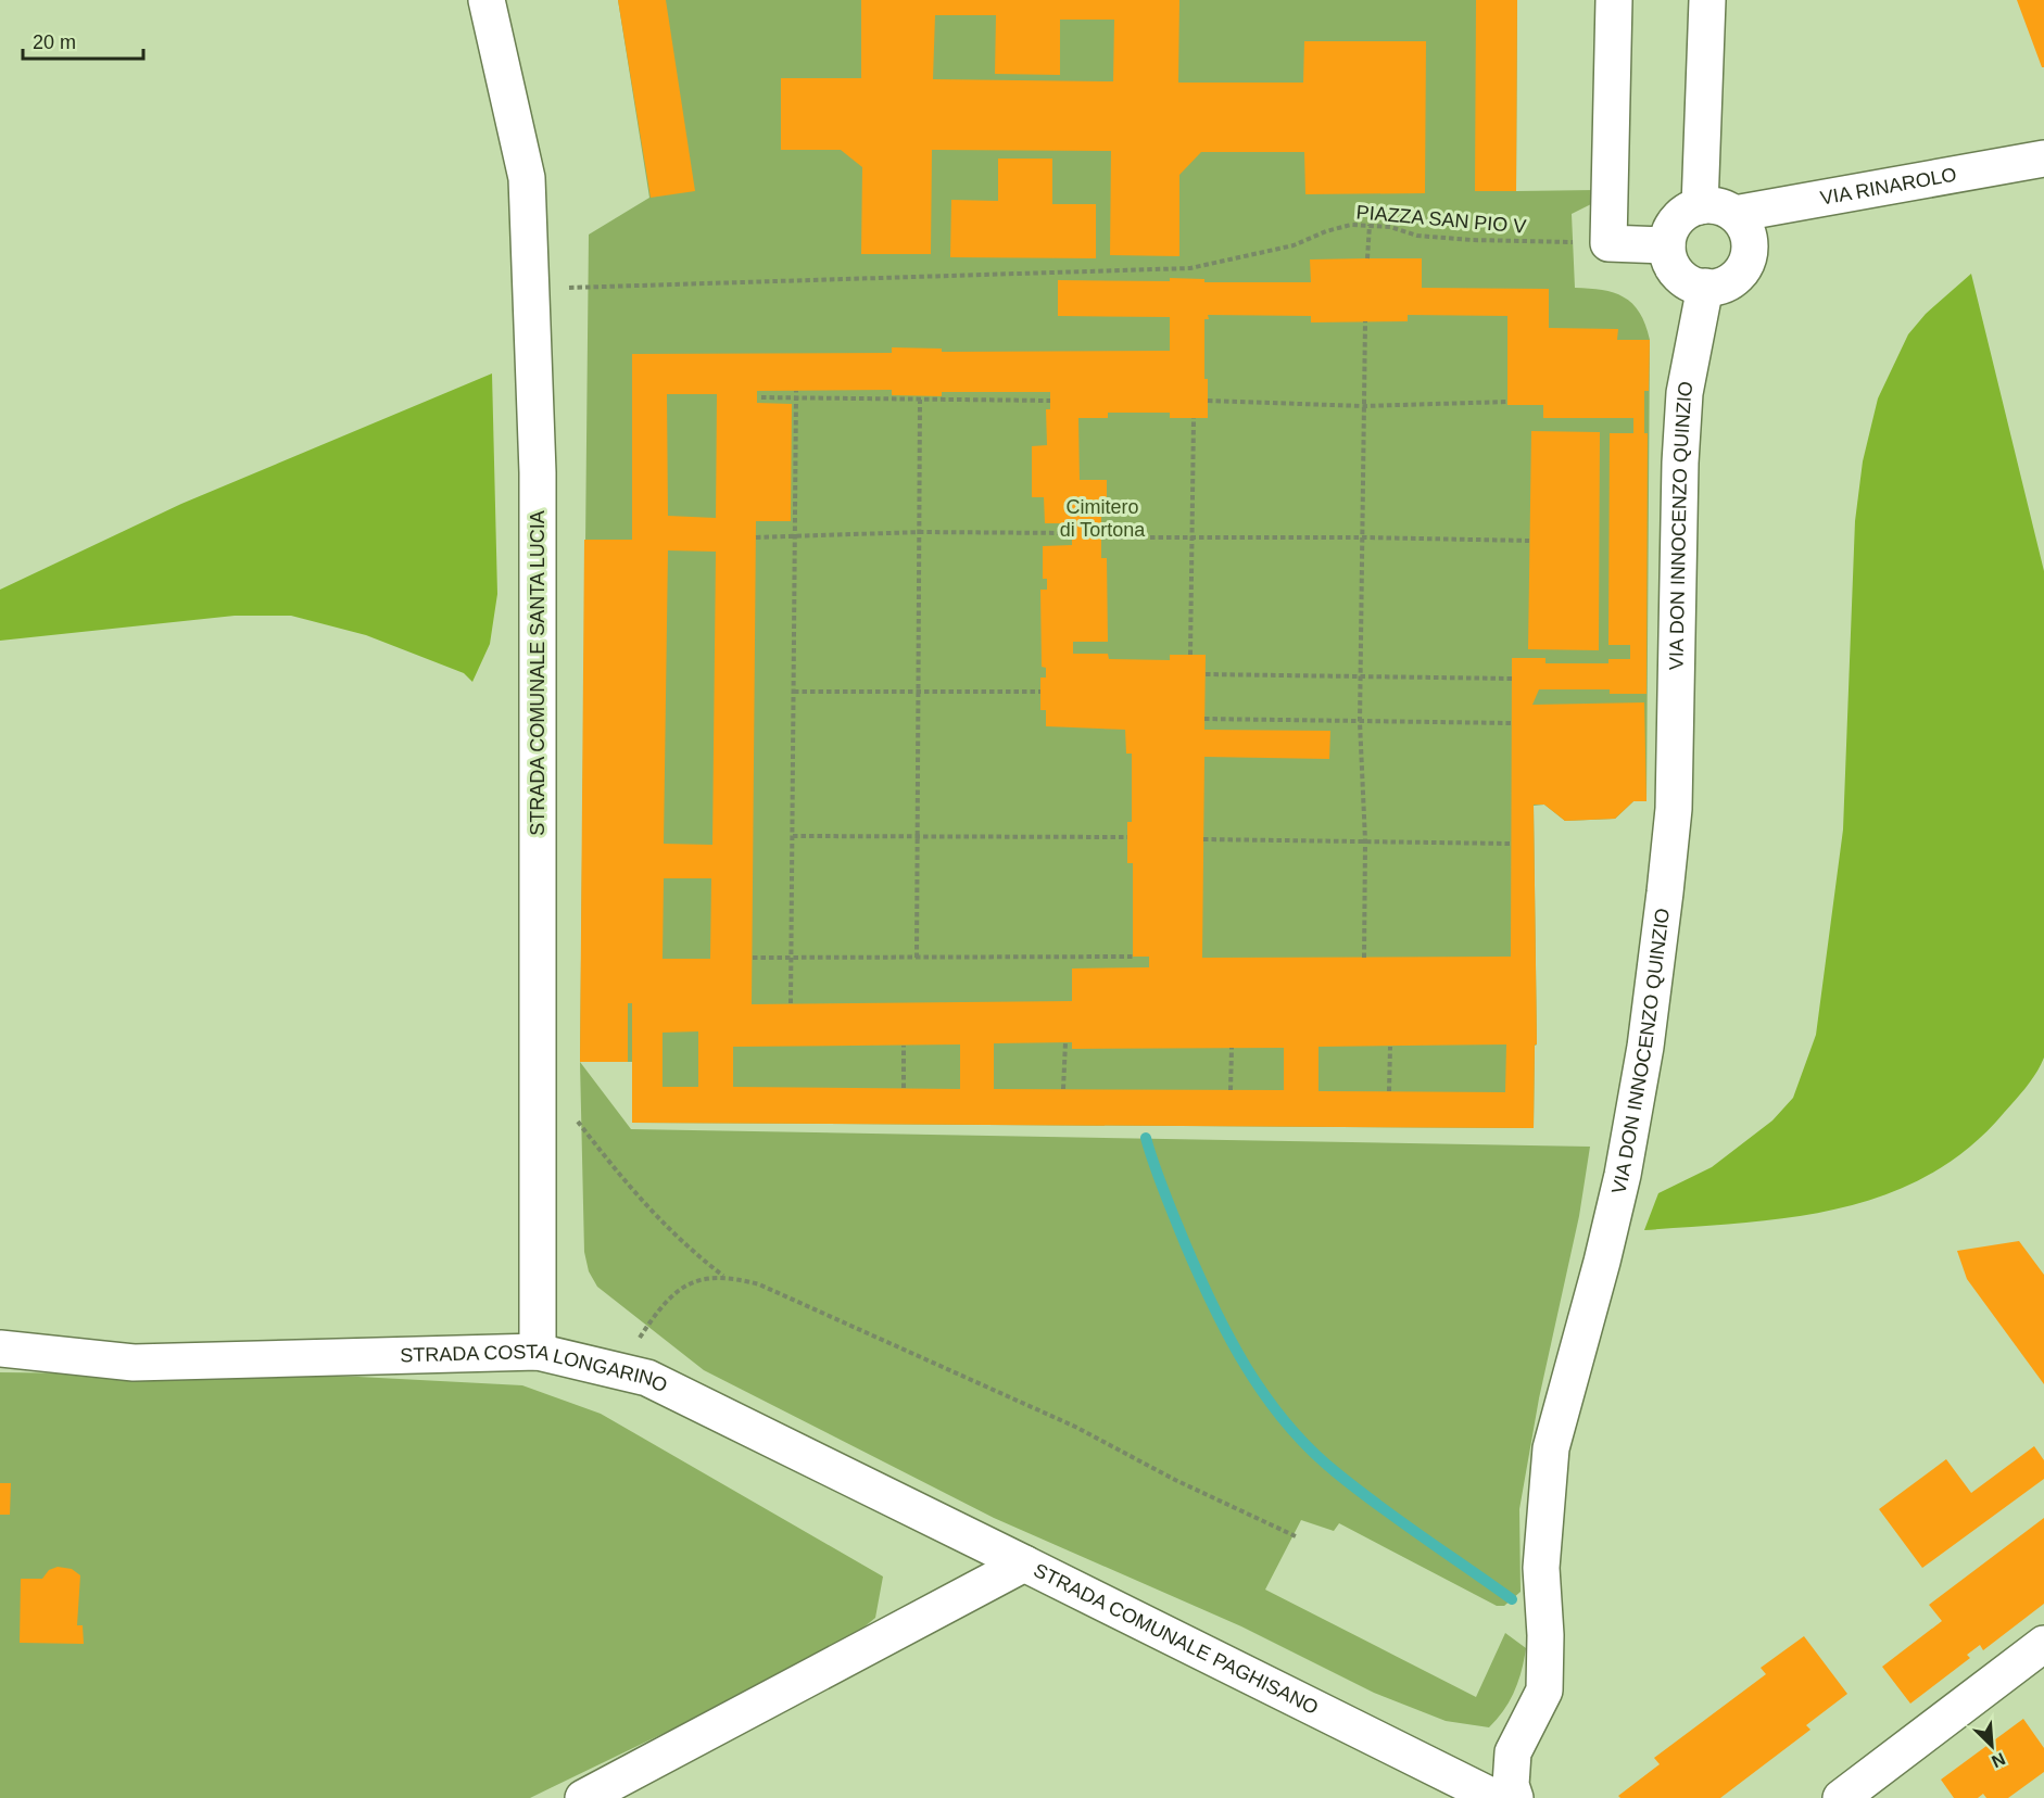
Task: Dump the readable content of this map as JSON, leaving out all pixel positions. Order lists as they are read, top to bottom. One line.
{"streets":{"street":["VIA RINAROLO","VIA DON INNOCENZO QUINZIO","STRADA COMUNALE SANTA LUCIA","STRADA COSTA LONGARINO","STRADA COMUNALE PAGHISANO"],"path":["PIAZZA SAN PIO V"]},"crossings":[["VIA RINAROLO","VIA DON INNOCENZO QUINZIO"],["PIAZZA SAN PIO V","STRADA COMUNALE SANTA LUCIA"],["STRADA COMUNALE SANTA LUCIA","STRADA COSTA LONGARINO"],["STRADA COSTA LONGARINO","STRADA COMUNALE PAGHISANO"]],"parks":["Cimitero di Tortona"],"scale_bar":"20 m","north":"bottom right"}
